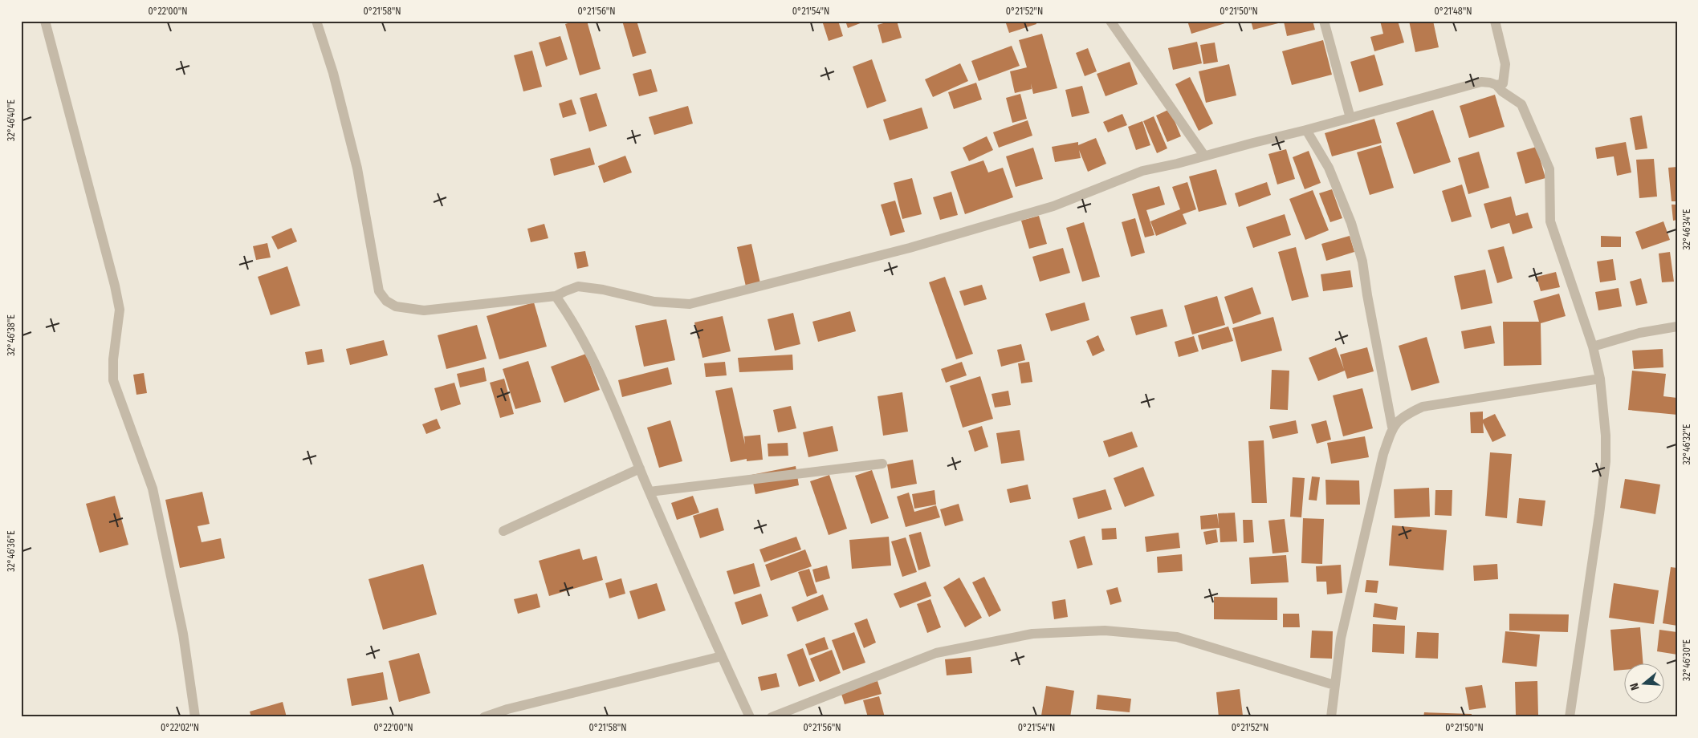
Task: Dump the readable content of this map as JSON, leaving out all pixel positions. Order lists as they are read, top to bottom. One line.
{"north":"left","coordinates":["0°22'00\"N","0°21'58\"N","0°21'56\"N","0°21'54\"N","0°21'52\"N","0°21'50\"N","0°21'48\"N","32°46'40\"E","32°46'34\"E","32°46'38\"E","32°46'32\"E","32°46'36\"E","32°46'30\"E","0°22'02\"N"]}
